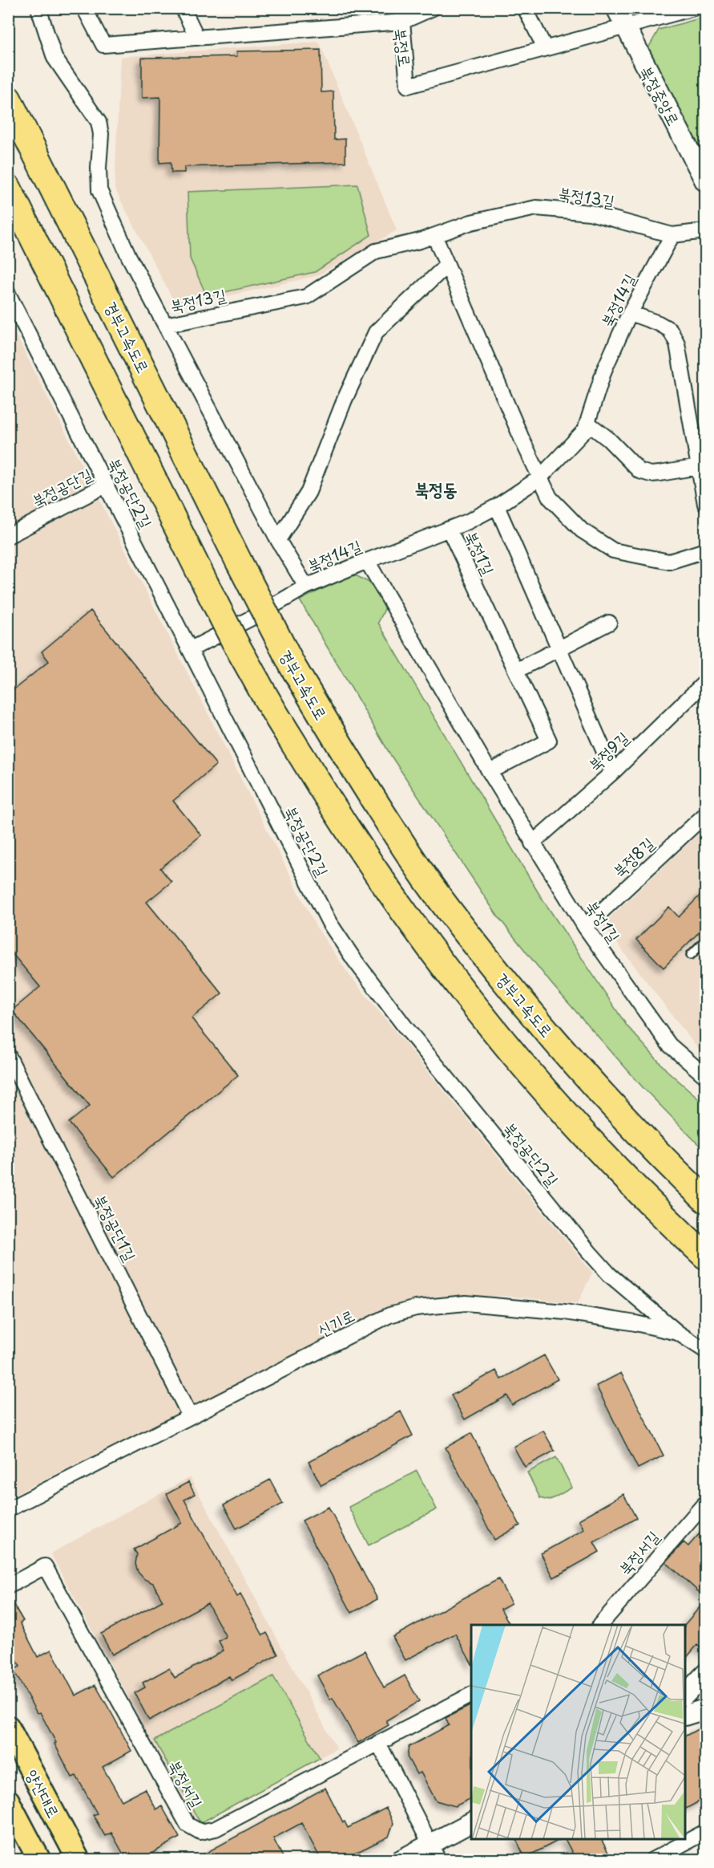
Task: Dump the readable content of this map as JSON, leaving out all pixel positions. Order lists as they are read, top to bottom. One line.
{"streets":{"highway":["경부고속도로"],"main road":["양산대로"],"street":["북정로","북정중앙로","북정13길","북정14길","북정공단길","북정공단2길","북정1길","북정9길","북정8길","북정공단1길","신기로","북정서길"]},"crossings":[["북정로","북정중앙로"],["북정13길","북정14길"],["북정14길","북정공단2길"],["북정14길","북정1길"],["북정공단길","북정공단2길"],["북정공단2길","신기로"],["북정1길","북정9길"],["북정1길","북정8길"],["북정공단1길","신기로"]],"districts":["북정동"]}
